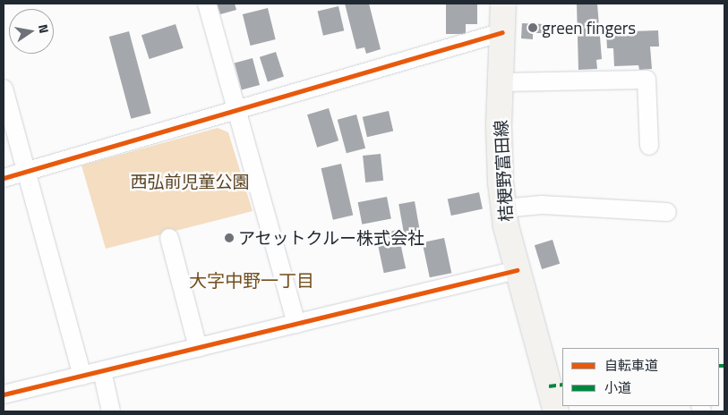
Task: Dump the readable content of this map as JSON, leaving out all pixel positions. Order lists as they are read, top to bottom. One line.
{"streets":{"main road":["桔梗野富田線"]},"districts":["大字中野一丁目"],"parks":["西弘前児童公園"],"places":["green fingers","アセットクルー株式会社"],"legend":["自転車道","小道"],"north":"right"}
